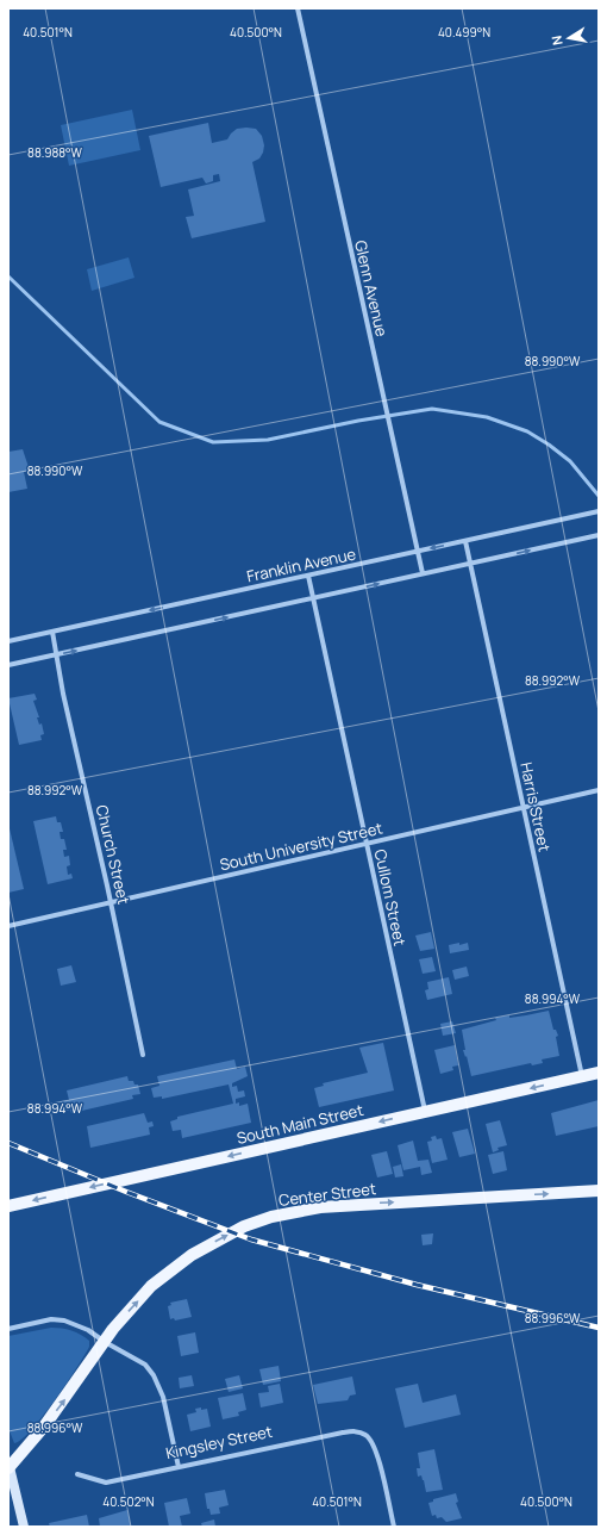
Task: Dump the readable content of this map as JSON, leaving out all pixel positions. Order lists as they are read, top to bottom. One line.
{"streets":{"main road":["South Main Street","Center Street"],"street":["Glenn Avenue","Franklin Avenue","Harris Street","South University Street","Church Street","Cullom Street","Kingsley Street"]},"crossings":[["Glenn Avenue","Franklin Avenue"],["Franklin Avenue","Harris Street"],["Franklin Avenue","Church Street"],["Franklin Avenue","Cullom Street"],["Harris Street","South University Street"],["Harris Street","South Main Street"],["South University Street","Church Street"],["South University Street","Cullom Street"],["Cullom Street","South Main Street"]],"one_way":["South Main Street","Center Street"],"north":"left","coordinates":["40.501°N","40.500°N","40.499°N","88.988°W","88.990°W","88.992°W","88.994°W","88.996°W","40.502°N"]}
